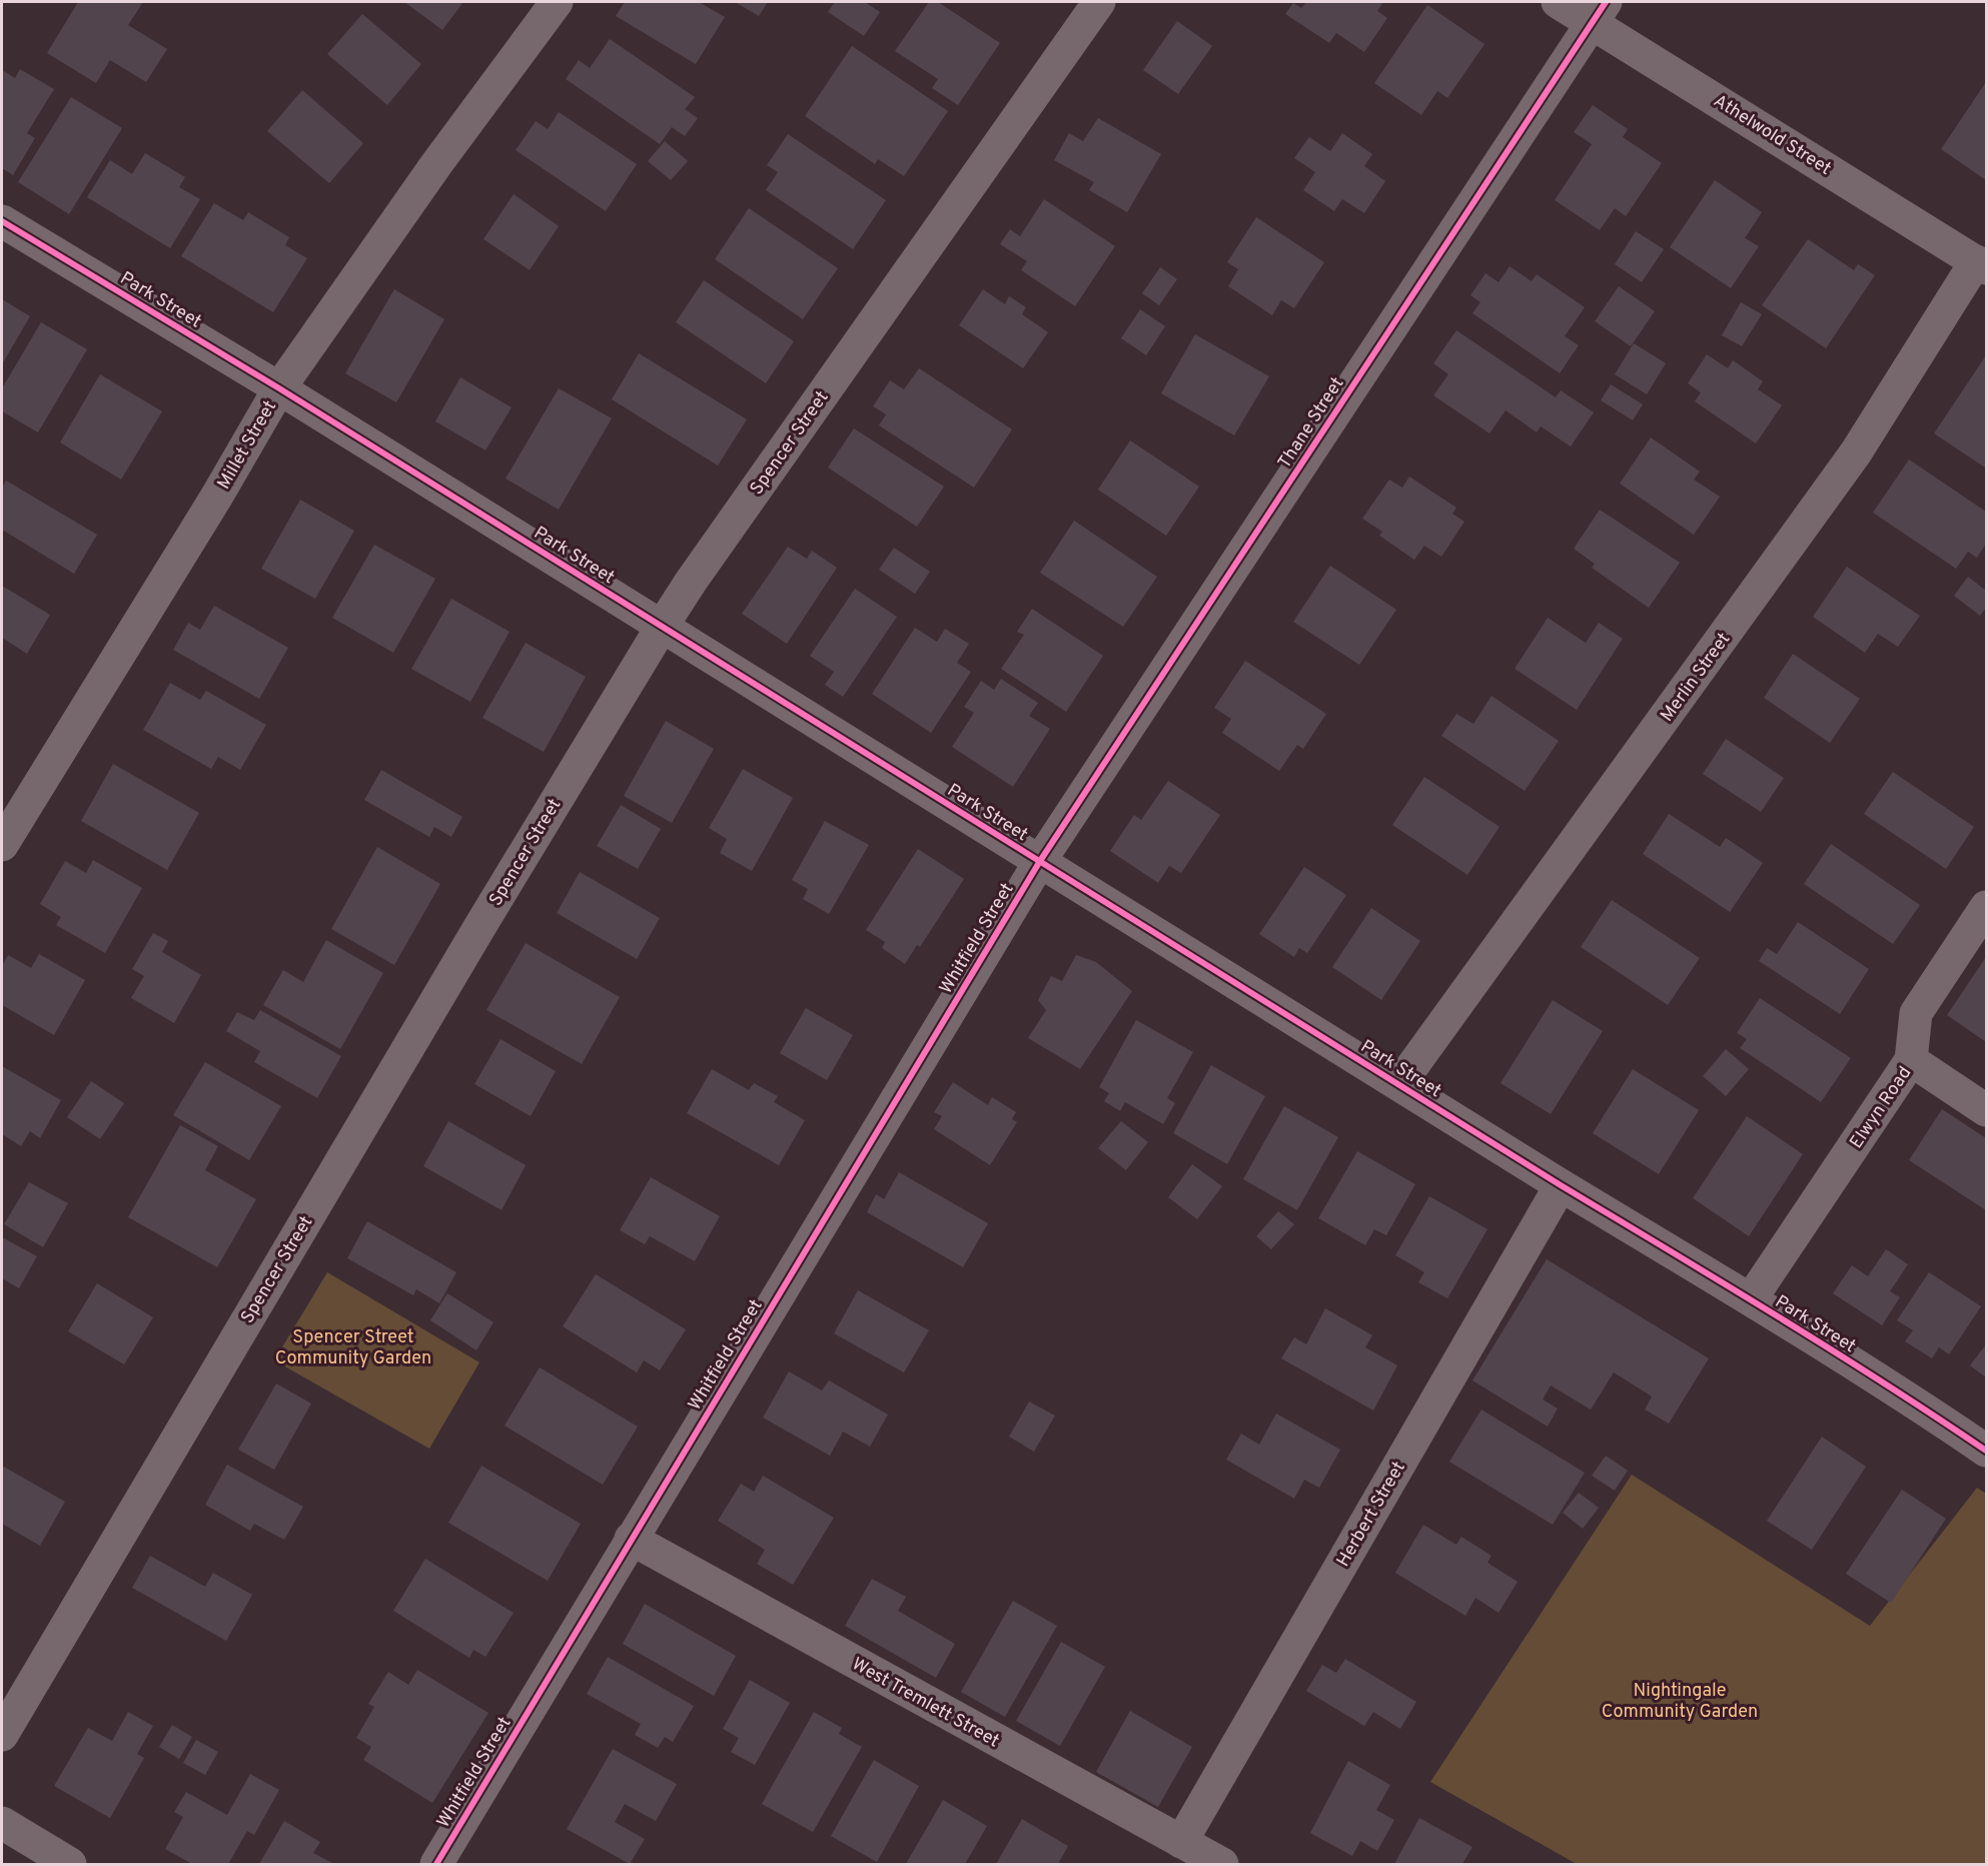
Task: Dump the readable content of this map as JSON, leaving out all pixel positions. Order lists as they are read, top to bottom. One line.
{"streets":{"street":["Athelwold Street","Park Street","Thane Street","Spencer Street","Millet Street","Merlin Street","Whitfield Street","Elwyn Road","Herbert Street","West Tremlett Street"]},"crossings":[["Athelwold Street","Thane Street"],["Athelwold Street","Merlin Street"],["Park Street","Thane Street"],["Park Street","Spencer Street"],["Park Street","Millet Street"],["Park Street","Merlin Street"],["Park Street","Whitfield Street"],["Park Street","Elwyn Road"],["Park Street","Herbert Street"],["Thane Street","Whitfield Street"],["Whitfield Street","West Tremlett Street"],["Herbert Street","West Tremlett Street"]],"parks":["Spencer Street Community Garden","Nightingale Community Garden"]}
